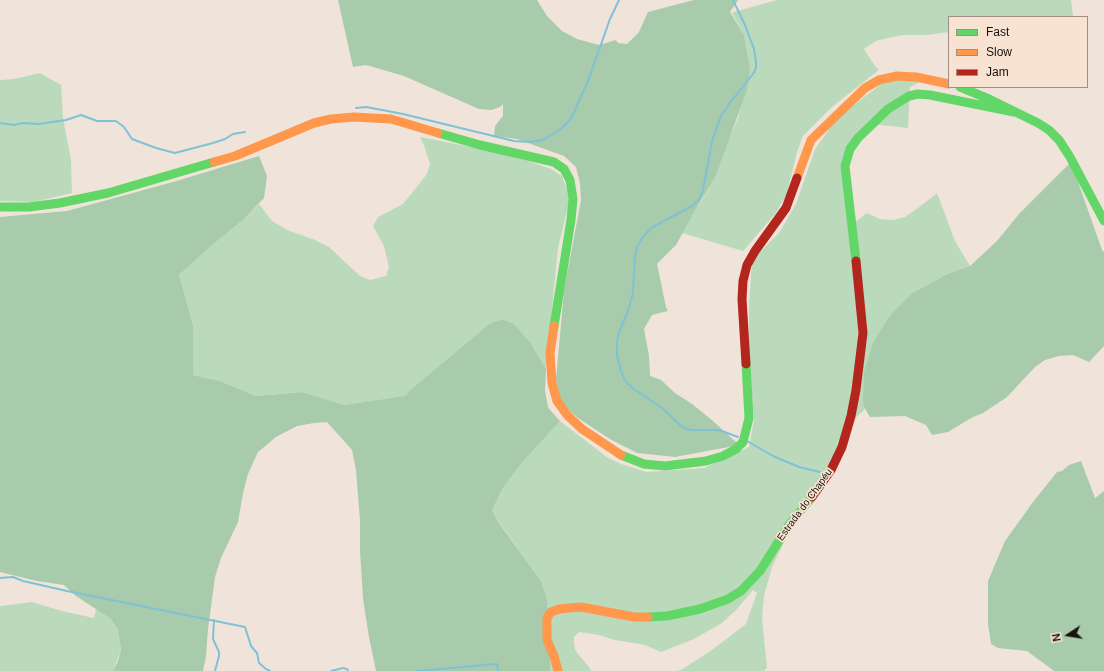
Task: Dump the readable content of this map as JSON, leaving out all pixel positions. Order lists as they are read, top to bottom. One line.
{"streets":{"main road":["Estrada do Chapéu"]},"legend":["Fast","Slow","Jam"],"north":"left"}
